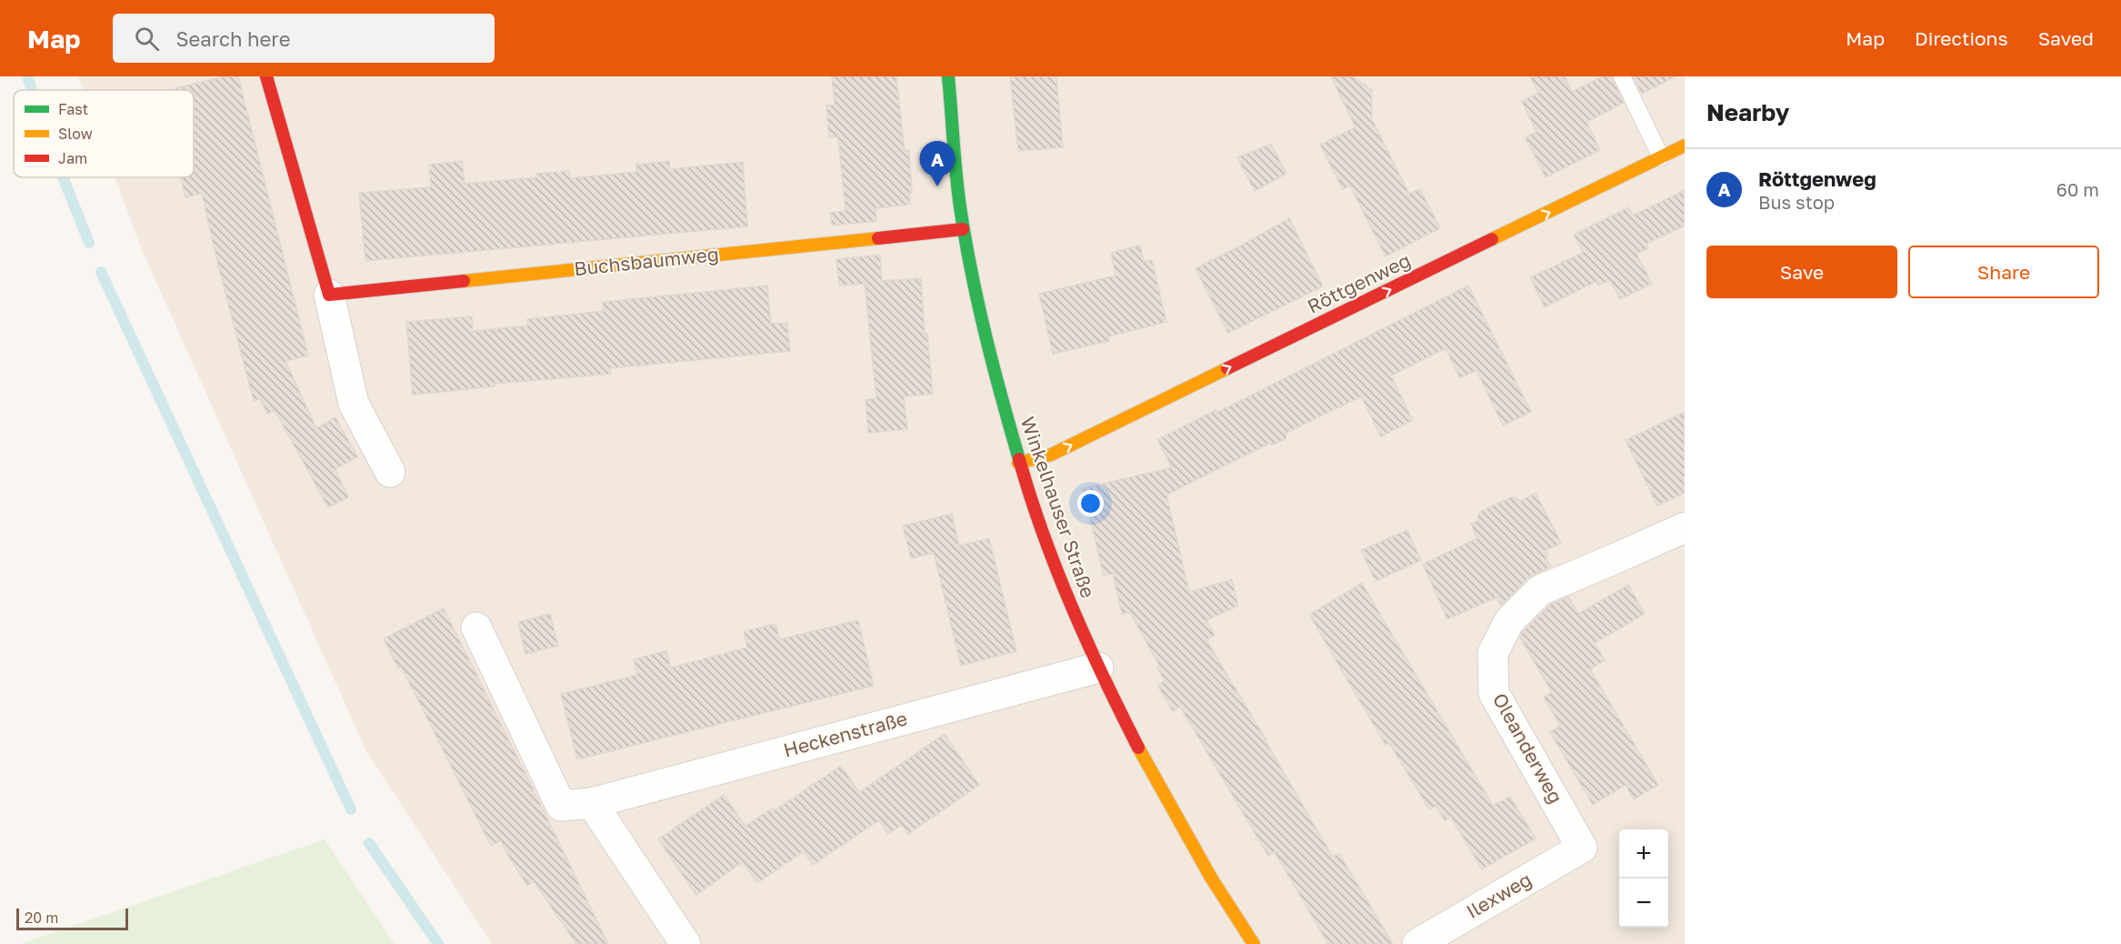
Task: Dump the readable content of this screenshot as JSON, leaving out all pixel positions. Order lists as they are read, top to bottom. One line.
{"streets":{"street":["Buchsbaumweg","Röttgenweg","Winkelhauser Straße","Heckenstraße","Oleanderweg","Ilexweg"]},"crossings":[["Buchsbaumweg","Winkelhauser Straße"],["Röttgenweg","Winkelhauser Straße"],["Winkelhauser Straße","Heckenstraße"],["Oleanderweg","Ilexweg"]],"one_way":["Röttgenweg"],"legend":["Fast","Slow","Jam"],"scale_bar":"20 m","page":{"header":"Map","search":"Search here","nav":["Map","Directions","Saved"],"heading":"Nearby","pins":"A","list":[{"mark":"A","name":"Röttgenweg","note":"Bus stop","value":"60 m"}],"buttons":["Save","Share"],"map_buttons":["+","−"],"scale":"20 m"}}
